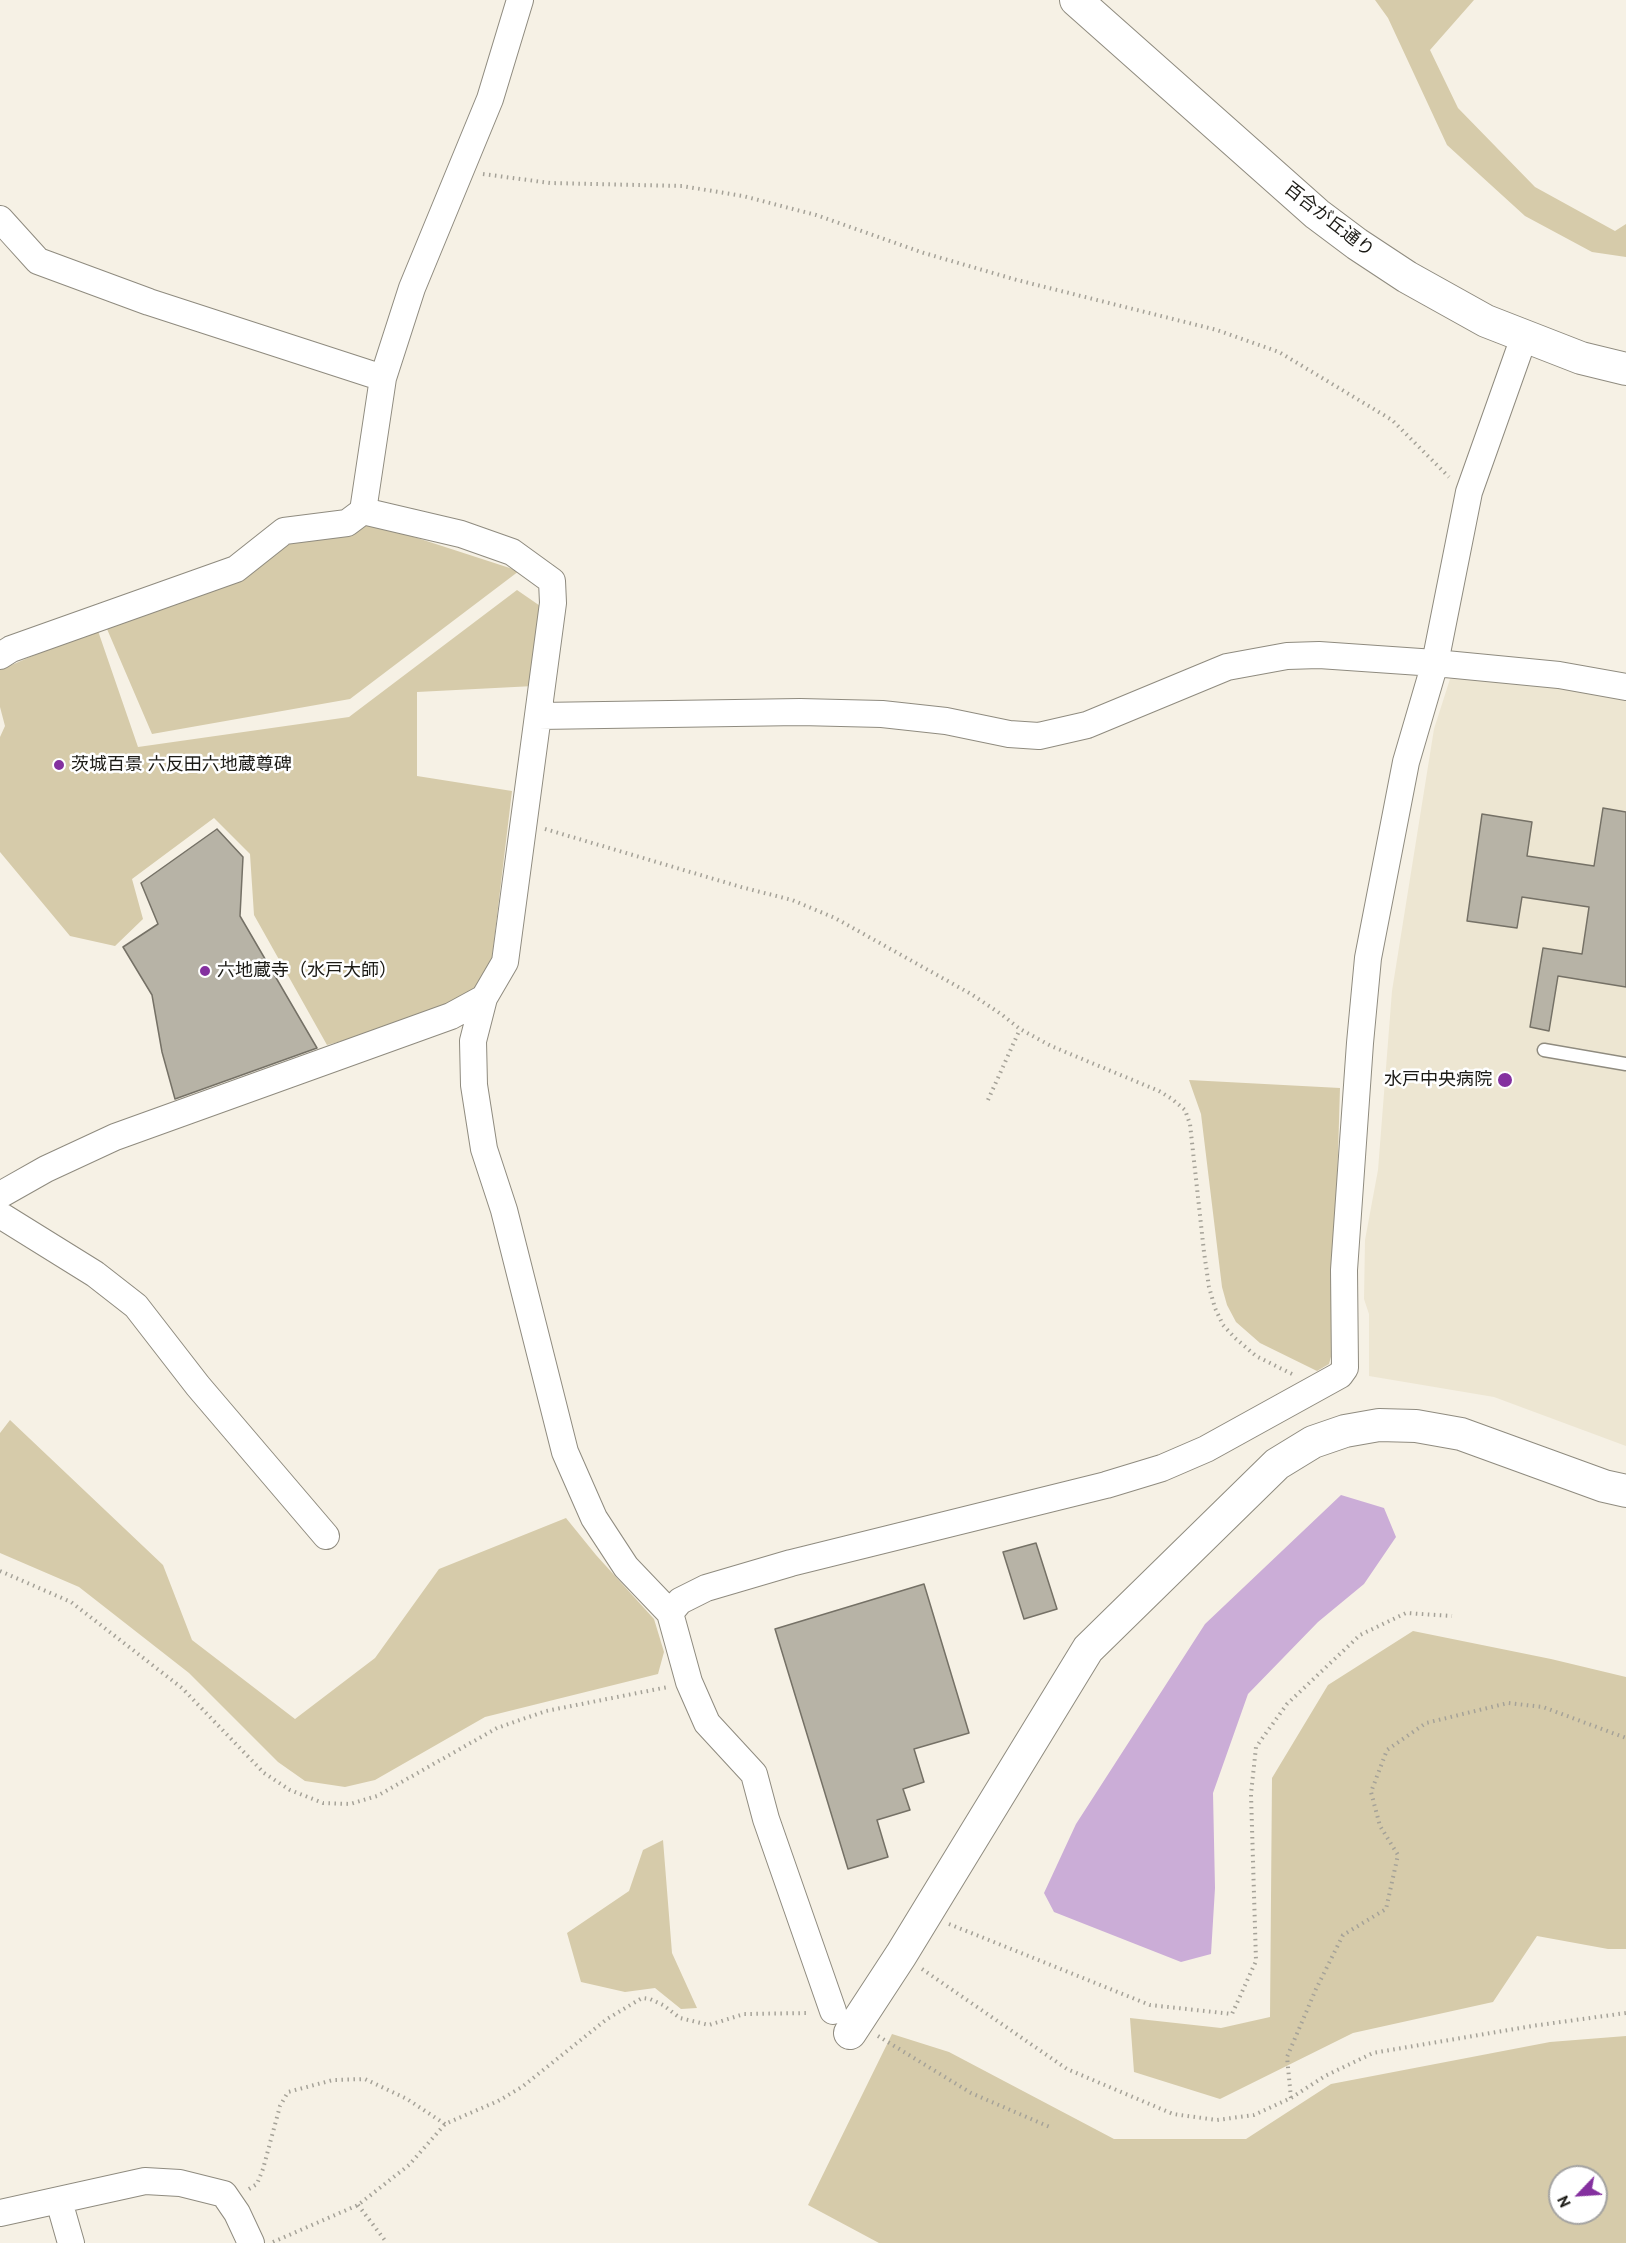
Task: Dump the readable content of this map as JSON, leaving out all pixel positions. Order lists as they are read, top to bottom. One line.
{"streets":{"street":["百合が丘通り"]},"places":["茨城百景 六反田六地蔵尊碑","六地蔵寺（水戸大師）","水戸中央病院"],"north":"bottom left"}
